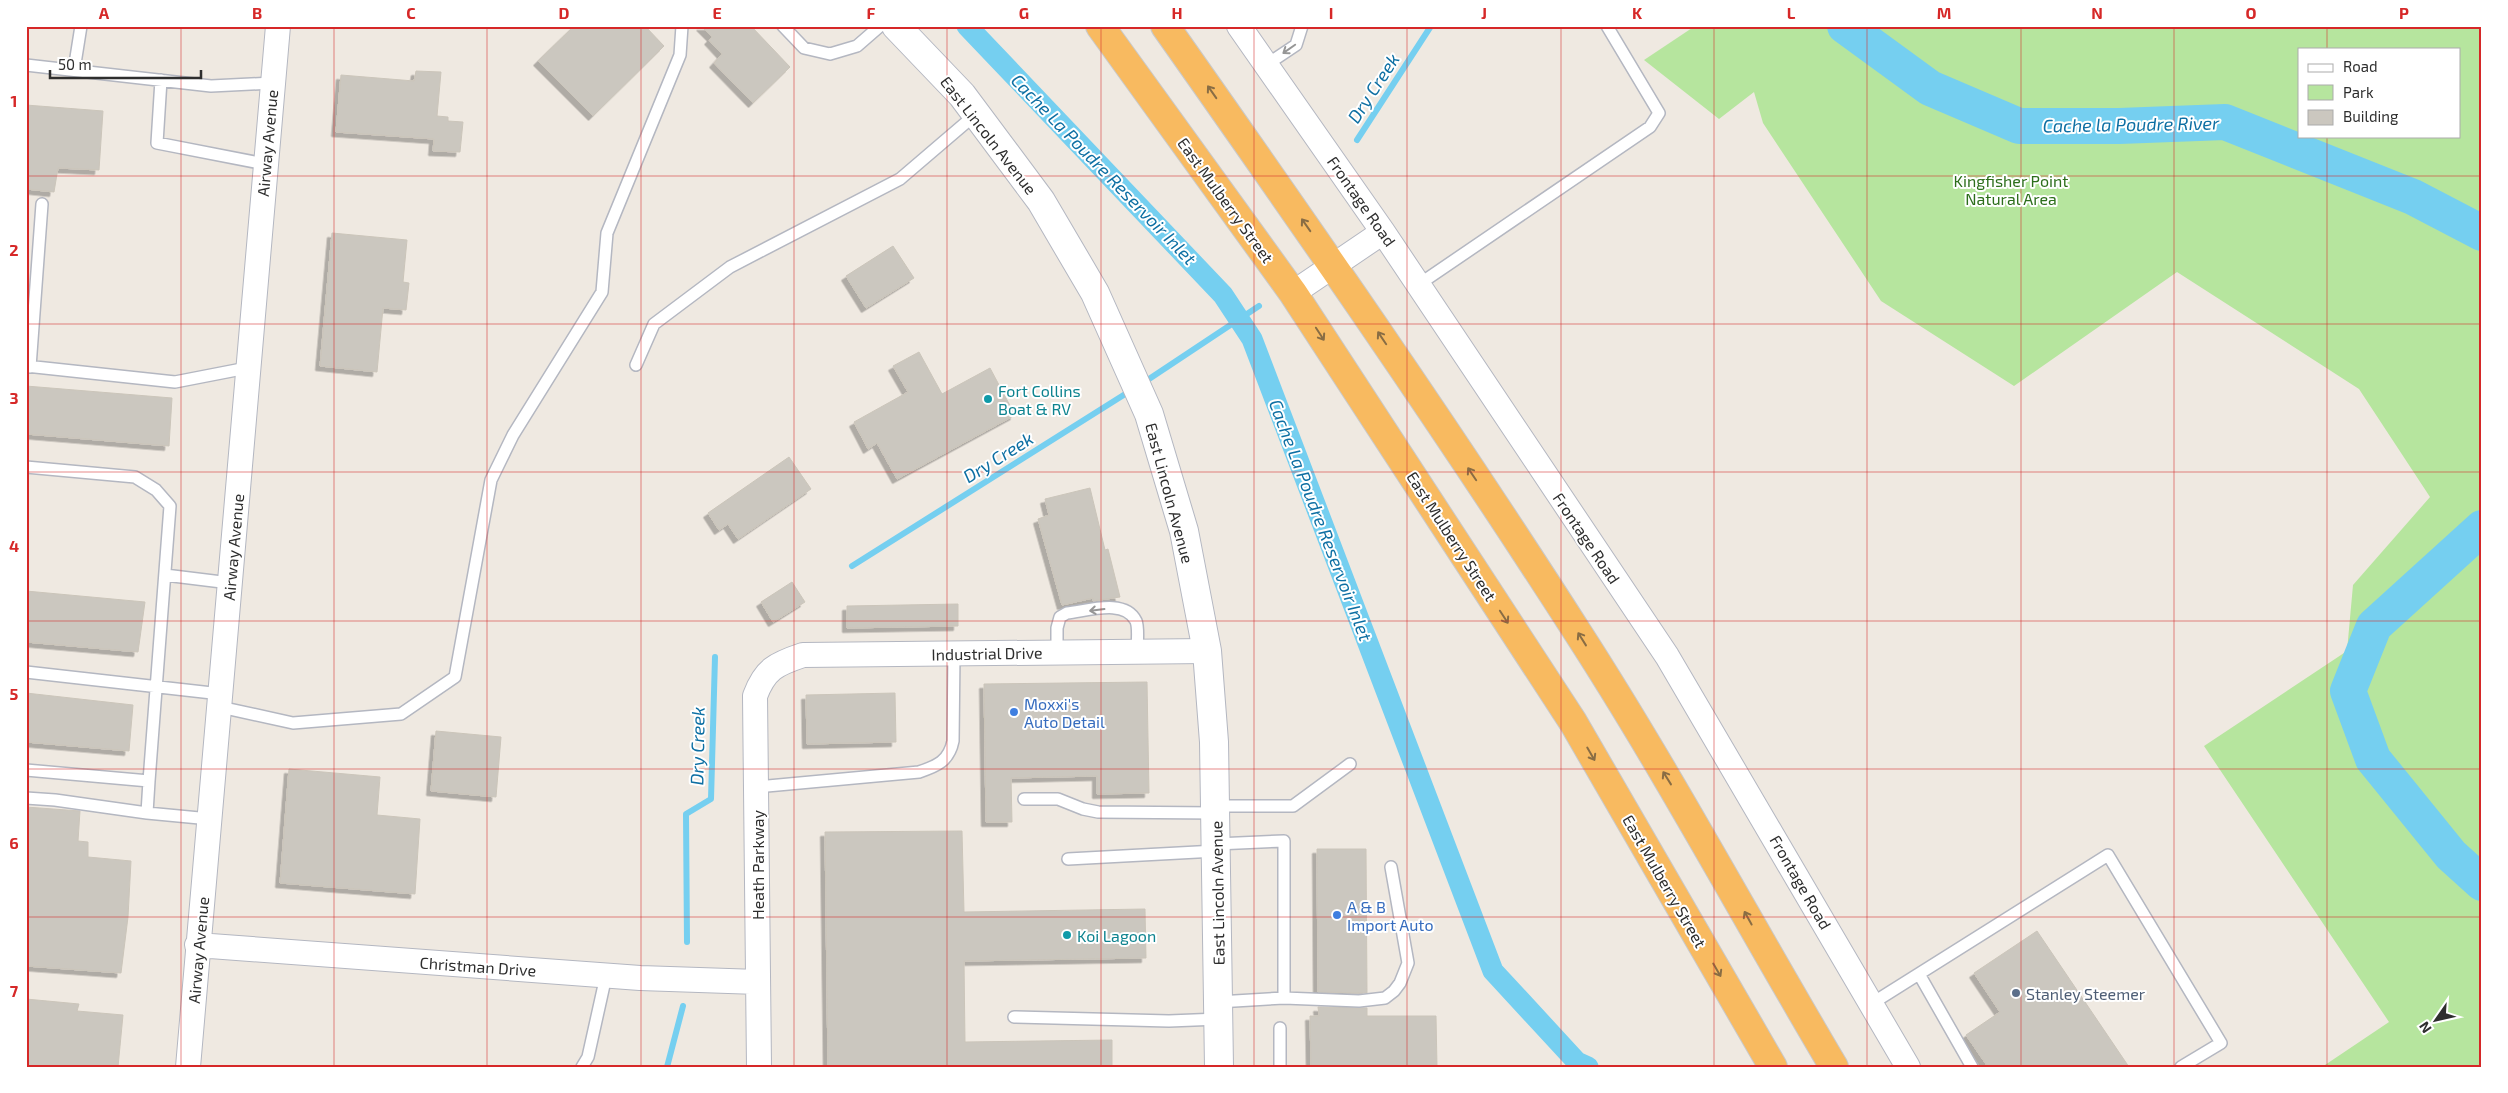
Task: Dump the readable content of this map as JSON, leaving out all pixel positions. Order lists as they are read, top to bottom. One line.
{"streets":{"highway":["East Mulberry Street"],"street":["East Lincoln Avenue","Airway Avenue","Frontage Road","Industrial Drive","Heath Parkway","Christman Drive"]},"crossings":[["East Lincoln Avenue","Industrial Drive"],["Airway Avenue","Christman Drive"],["Industrial Drive","Heath Parkway"],["Heath Parkway","Christman Drive"]],"water":["Dry Creek","Cache la Poudre River","Cache La Poudre Reservoir Inlet"],"parks":["Kingfisher Point Natural Area"],"places":["Fort Collins Boat & RV","Moxxi's Auto Detail","A & B Import Auto","Koi Lagoon","Stanley Steemer"],"legend":["Road","Park","Building"],"scale_bar":"50 m","north":"bottom left","grid":{"columns":["A","B","C","D","E","F","G","H","I","J","K","L","M","N","O","P"],"rows":["1","2","3","4","5","6","7"]}}
